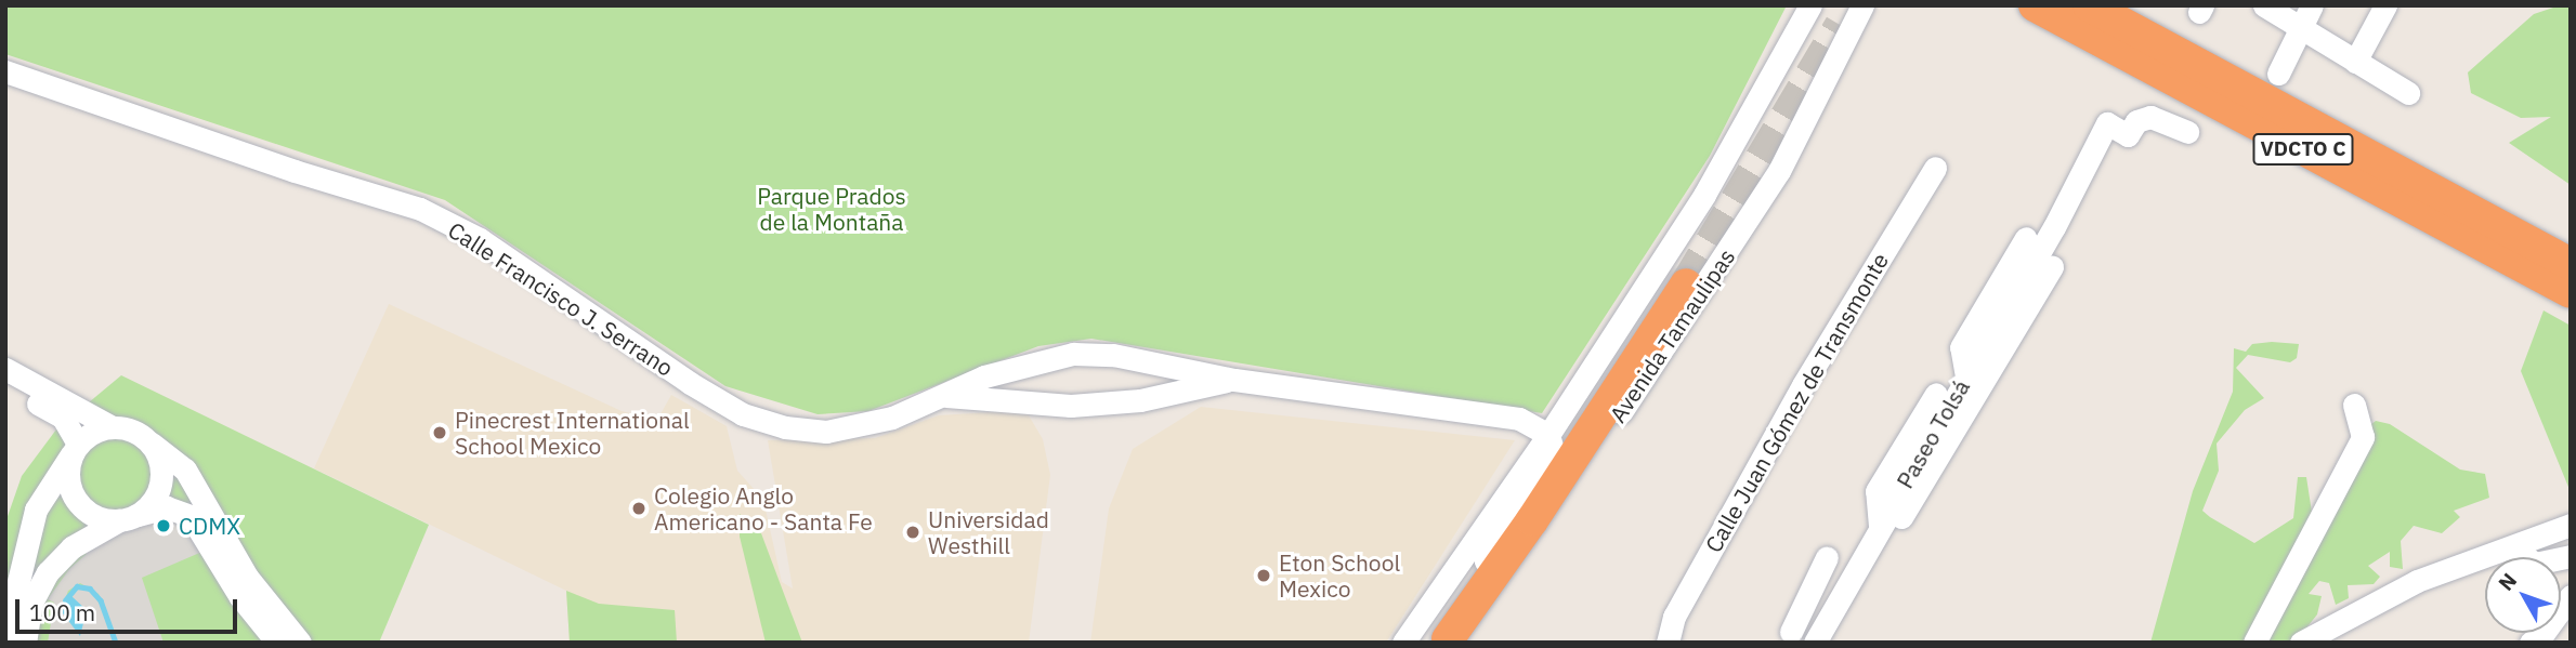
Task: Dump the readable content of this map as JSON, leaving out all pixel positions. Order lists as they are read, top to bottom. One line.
{"streets":{"highway":["VDCTO C"],"street":["Calle Francisco J. Serrano","Avenida Tamaulipas","Calle Juan Gómez de Transmonte","Paseo Tolsá"]},"crossings":[["Calle Francisco J. Serrano","Avenida Tamaulipas"]],"parks":["Parque Prados de la Montaña"],"places":["Pinecrest International School Mexico","Colegio Anglo Americano - Santa Fe","CDMX","Universidad Westhill","Eton School Mexico"],"scale_bar":"100 m","north":"top left"}
